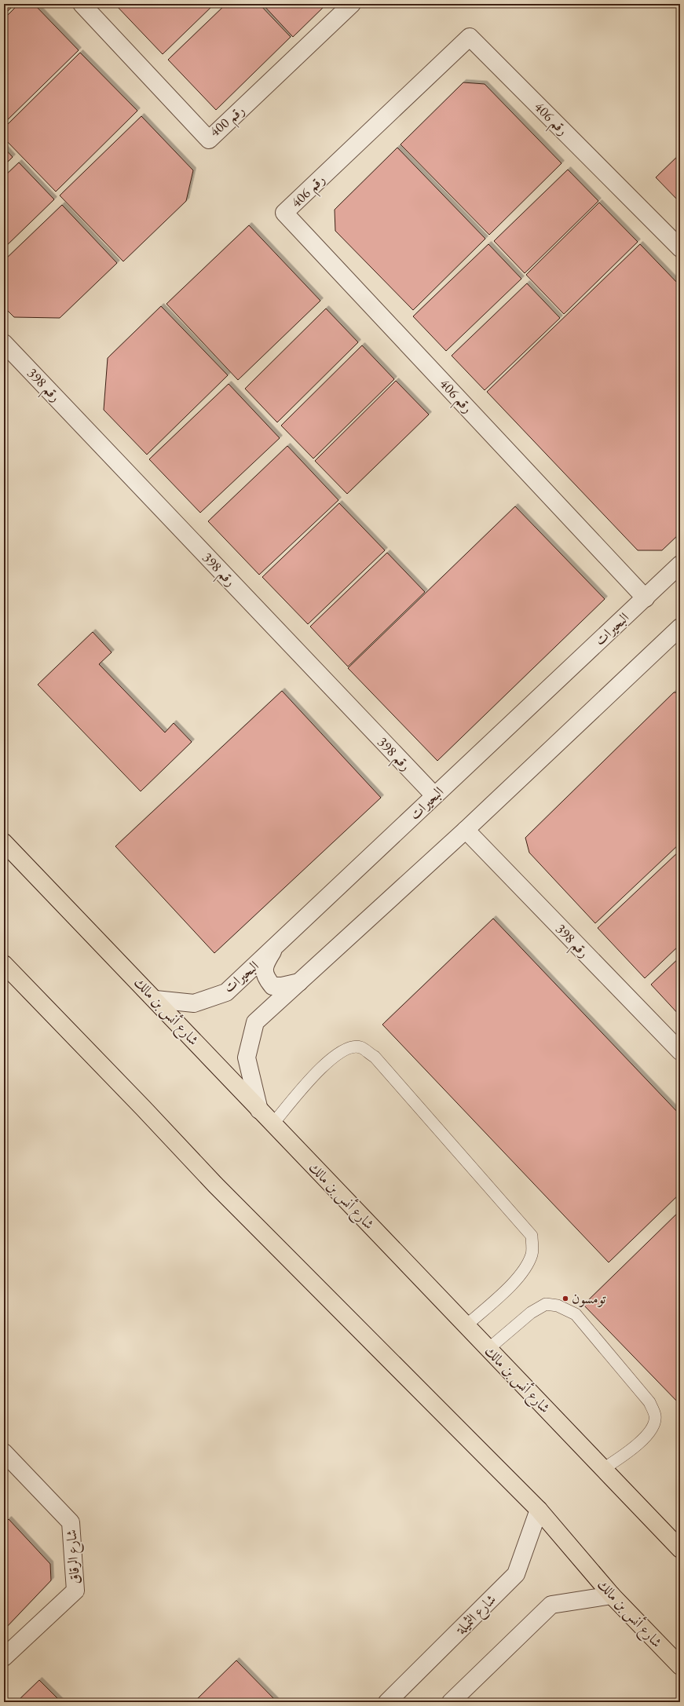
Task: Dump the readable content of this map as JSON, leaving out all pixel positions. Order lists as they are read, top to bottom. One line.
{"streets":{"main road":["شارع أنس بن مالك"],"street":["رقم 406","رقم 400","رقم 398","البحيرات","شارع الرقاق","شارع الثميلة"]},"crossings":[["رقم 406","البحيرات"],["رقم 398","البحيرات"],["البحيرات","شارع أنس بن مالك"],["شارع أنس بن مالك","شارع الثميلة"]],"places":["تومسون"]}
